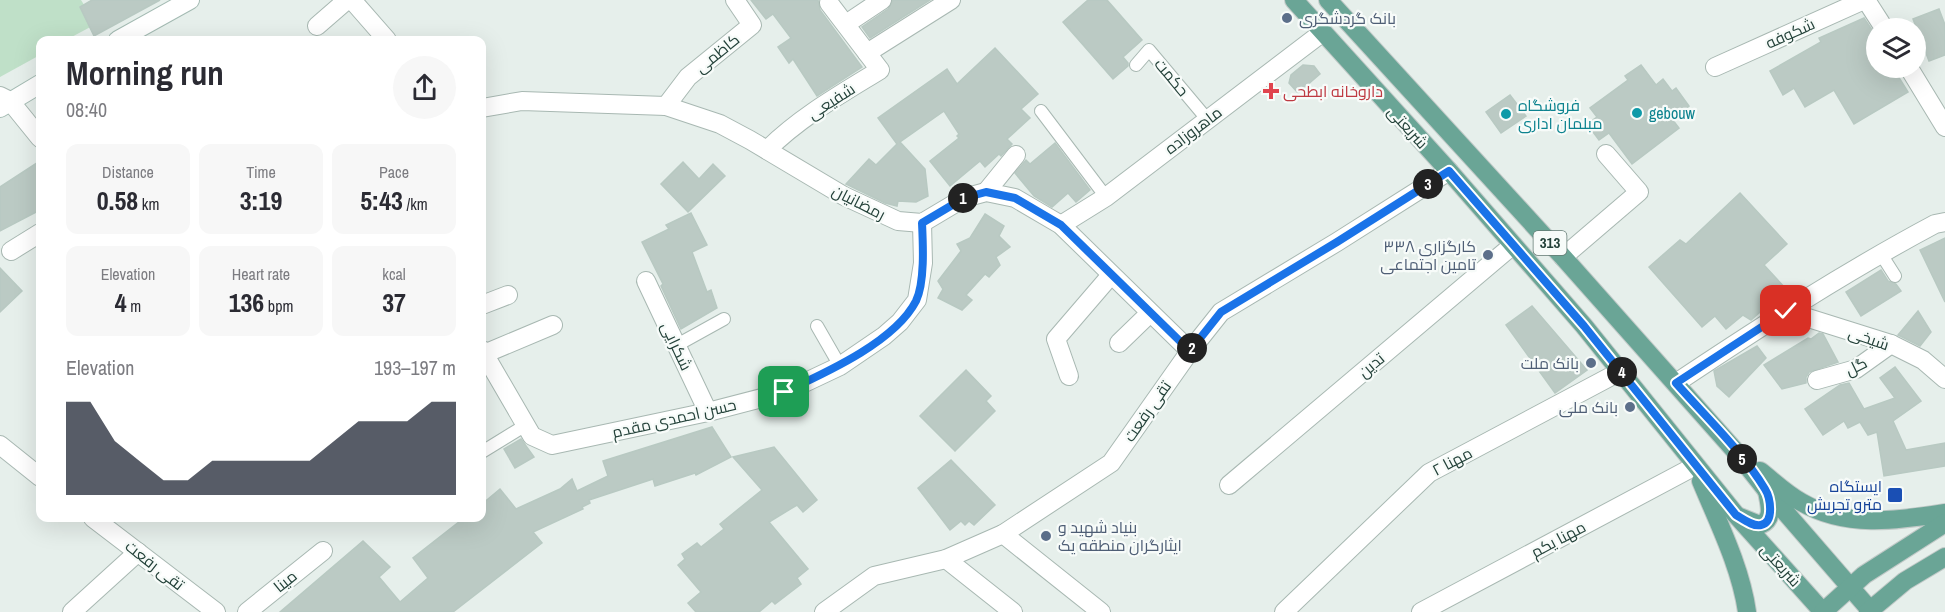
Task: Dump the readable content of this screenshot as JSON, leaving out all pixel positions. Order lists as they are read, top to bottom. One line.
{"streets":{"main road":["شریعتی","313"],"street":["شکوفه","کاظمی","شفیعی","ماهروزاده","رمضانیان","شیخی","شکرایی","تدین","گل","تقی رفعت","حسن احمدی مقدم","مهنا ۲","مهنا یکم","مینا"],"lane":["حکمت"]},"crossings":[["کاظمی","رمضانیان"],["حکمت","ماهروزاده"],["شفیعی","رمضانیان"],["شریعتی","ماهروزاده"],["شریعتی","تدین"],["شریعتی","تقی رفعت"],["شریعتی","مهنا ۲"],["شریعتی","مهنا یکم"],["رمضانیان","حسن احمدی مقدم"],["شیخی","گل"],["شکرایی","حسن احمدی مقدم"]],"places":{"other":["بانک گردشگری","gebouw","فروشگاه مبلمان اداری","کارگزاری ٣٣٨ تامین اجتماعی","بانک ملت","بانک ملی","بنیاد شهید و ایثارگران منطقه یک"],"health":["داروخانه ابطحی"],"transit":["ایستگاه مترو تجریش"]},"page":{"heading":["Morning run","08:40"],"stats":[["Distance","0.58 km"],["Time","3:19"],["Pace","5:43 /km"],["Elevation","4 m"],["Heart rate","136 bpm"],["kcal","37"]],"pins":["3","1","2","4","5"],"chart":["Elevation","193–197 m"]}}
